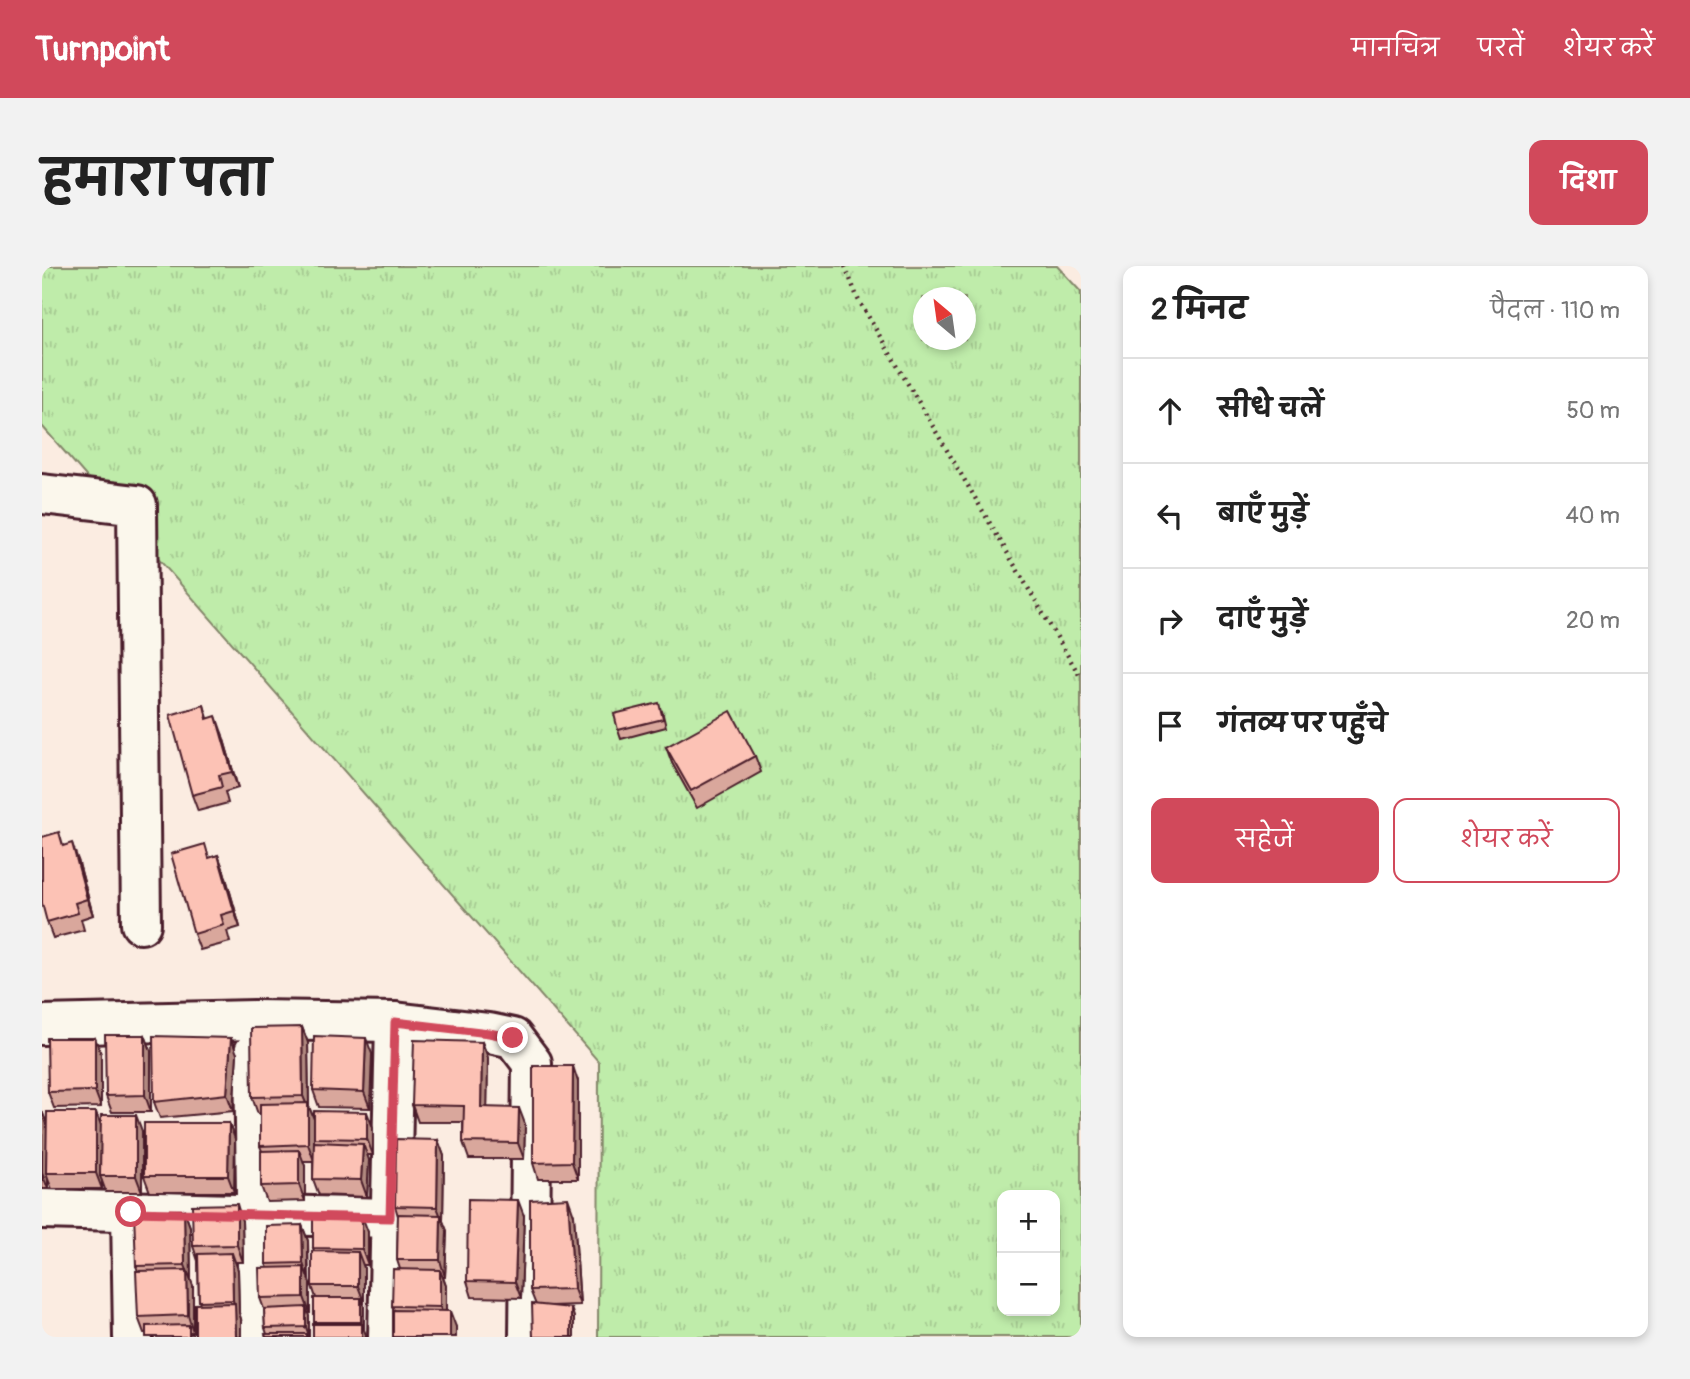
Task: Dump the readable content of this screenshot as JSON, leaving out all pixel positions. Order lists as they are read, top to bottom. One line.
{"north":"top left","page":{"header":"Turnpoint","nav":["मानचित्र","परतें","शेयर करें"],"title":"हमारा पता","buttons":["दिशा",["सहेजें","शेयर करें"]],"heading":["2 मिनट","पैदल · 110 m"],"list":[["सीधे चलें","50 m"],["बाएँ मुड़ें","40 m"],["दाएँ मुड़ें","20 m"],"गंतव्य पर पहुँचे"],"map_buttons":["+","−"]}}
